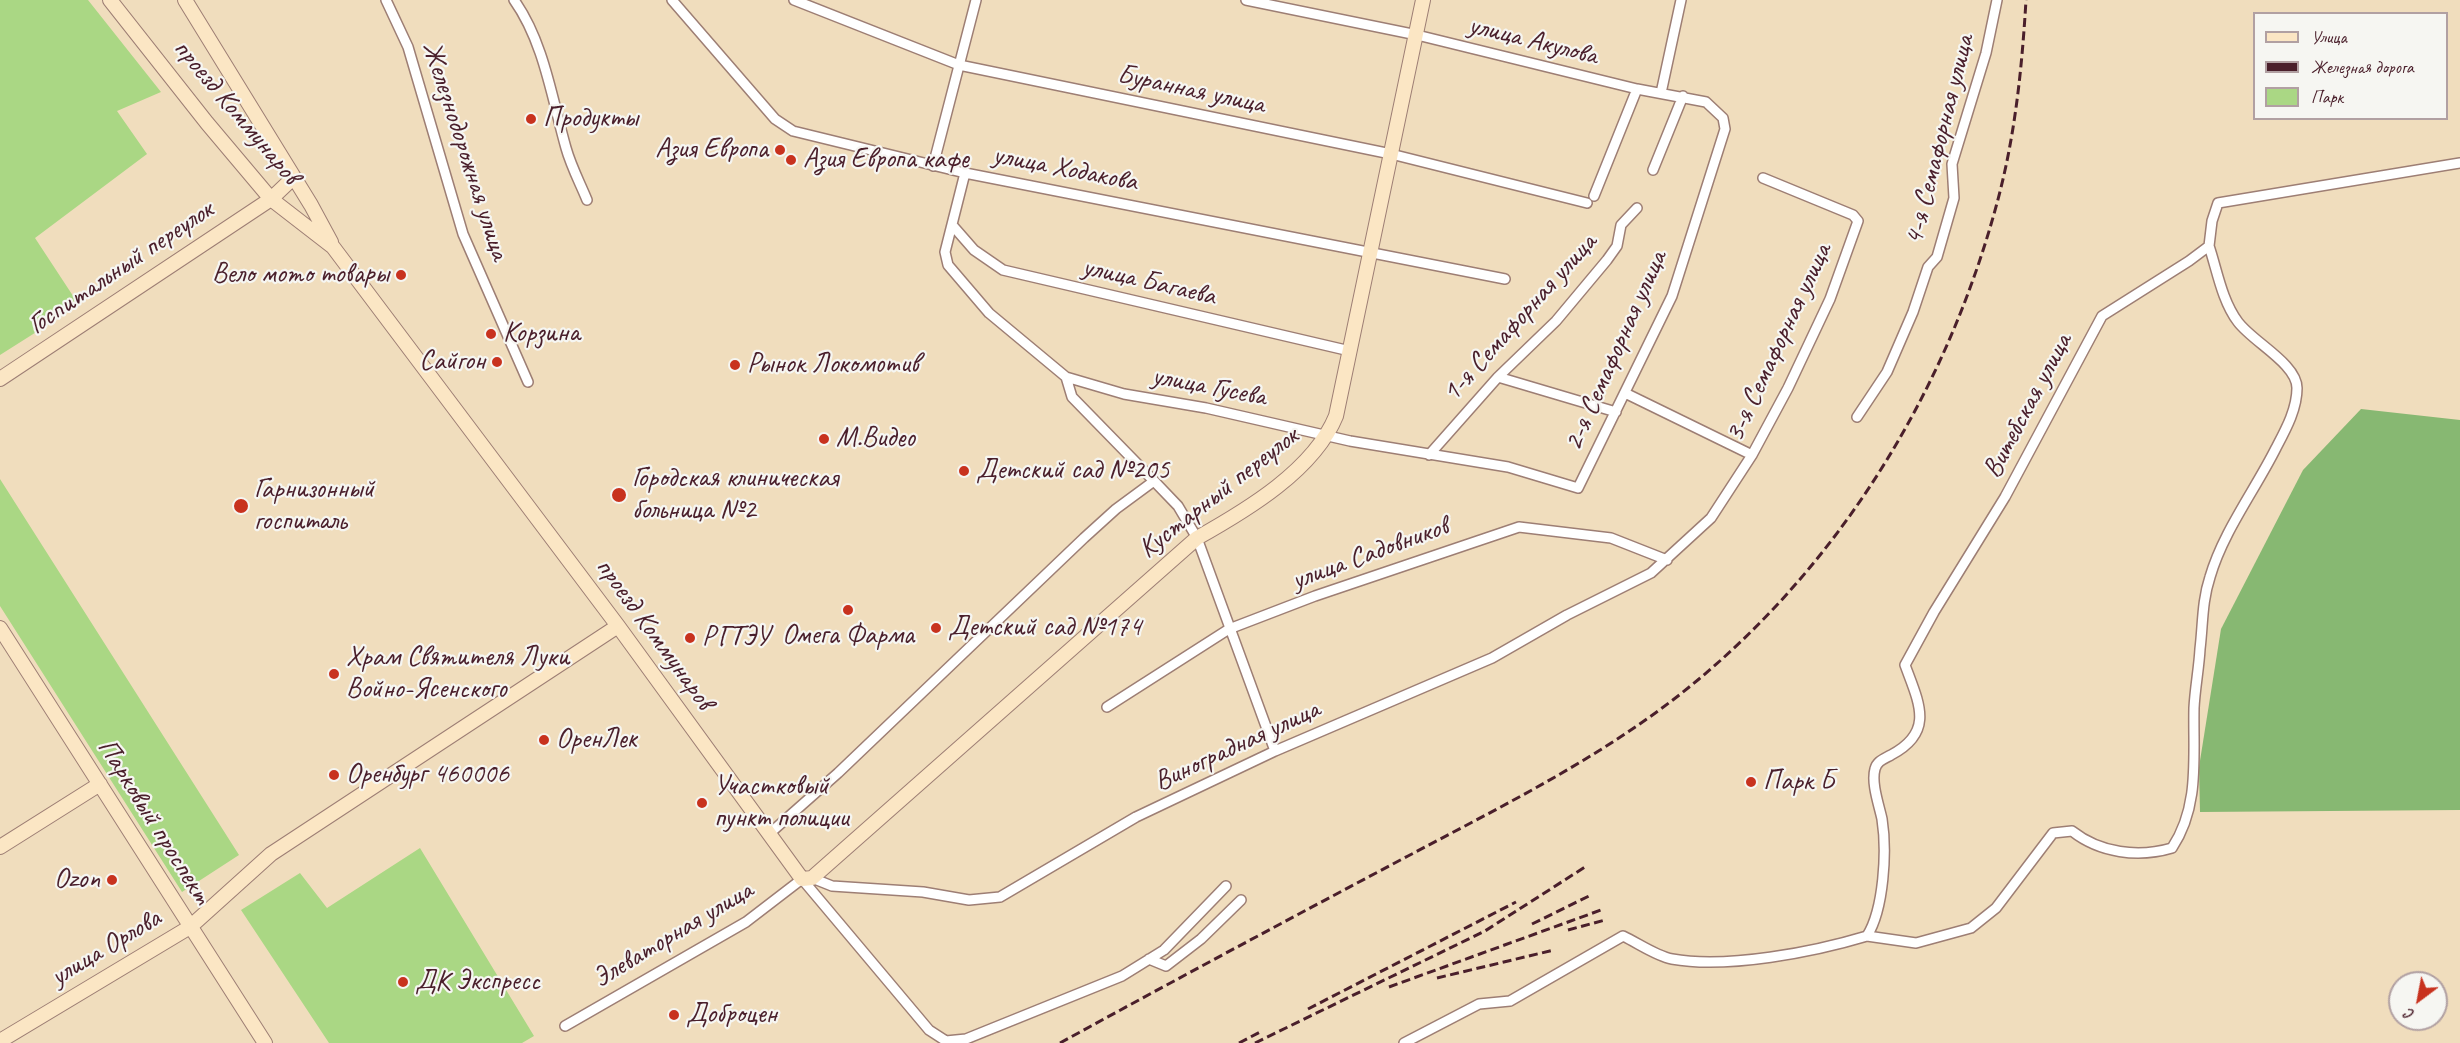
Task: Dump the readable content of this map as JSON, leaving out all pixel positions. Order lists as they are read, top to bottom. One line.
{"streets":{"street":["улица Акулова","Буранная улица","проезд Коммунаров","4-я Семафорная улица","Железнодорожная улица","улица Ходакова","Госпитальный переулок","улица Багаева","1-я Семафорная улица","3-я Семафорная улица","2-я Семафорная улица","улица Гусева","Витебская улица","Кустарный переулок","улица Садовников","Виноградная улица","Парковый проспект","Элеваторная улица","улица Орлова"]},"crossings":[["улица Акулова","Буранная улица"],["улица Акулова","2-я Семафорная улица"],["улица Акулова","Кустарный переулок"],["Буранная улица","Кустарный переулок"],["проезд Коммунаров","Госпитальный переулок"],["проезд Коммунаров","Кустарный переулок"],["проезд Коммунаров","Виноградная улица"],["проезд Коммунаров","Элеваторная улица"],["проезд Коммунаров","улица Орлова"],["улица Ходакова","улица Гусева"],["улица Ходакова","Кустарный переулок"],["улица Багаева","улица Гусева"],["улица Багаева","Кустарный переулок"],["1-я Семафорная улица","улица Гусева"],["3-я Семафорная улица","улица Садовников"],["3-я Семафорная улица","Виноградная улица"],["2-я Семафорная улица","улица Гусева"],["улица Гусева","Кустарный переулок"],["Кустарный переулок","Виноградная улица"],["Кустарный переулок","Элеваторная улица"],["улица Садовников","Виноградная улица"],["Виноградная улица","Элеваторная улица"],["Парковый проспект","улица Орлова"]],"places":["Продукты","Азия Европа","Азия Европа кафе","Вело мото товары","Корзина","Сайгон","Рынок Локомотив","М.Видео","Детский сад №205","Городская клиническая больница №2","Гарнизонный госпиталь","Омега Фарма","Детский сад №174","РГТЭУ","Храм Святителя Луки Войно-Ясенского","ОренЛек","Оренбург 460006","Парк Б","Участковый пункт полиции","Ozon","ДК Экспресс","Доброцен"],"legend":["Улица","Железная дорога","Парк"],"north":"bottom left"}
